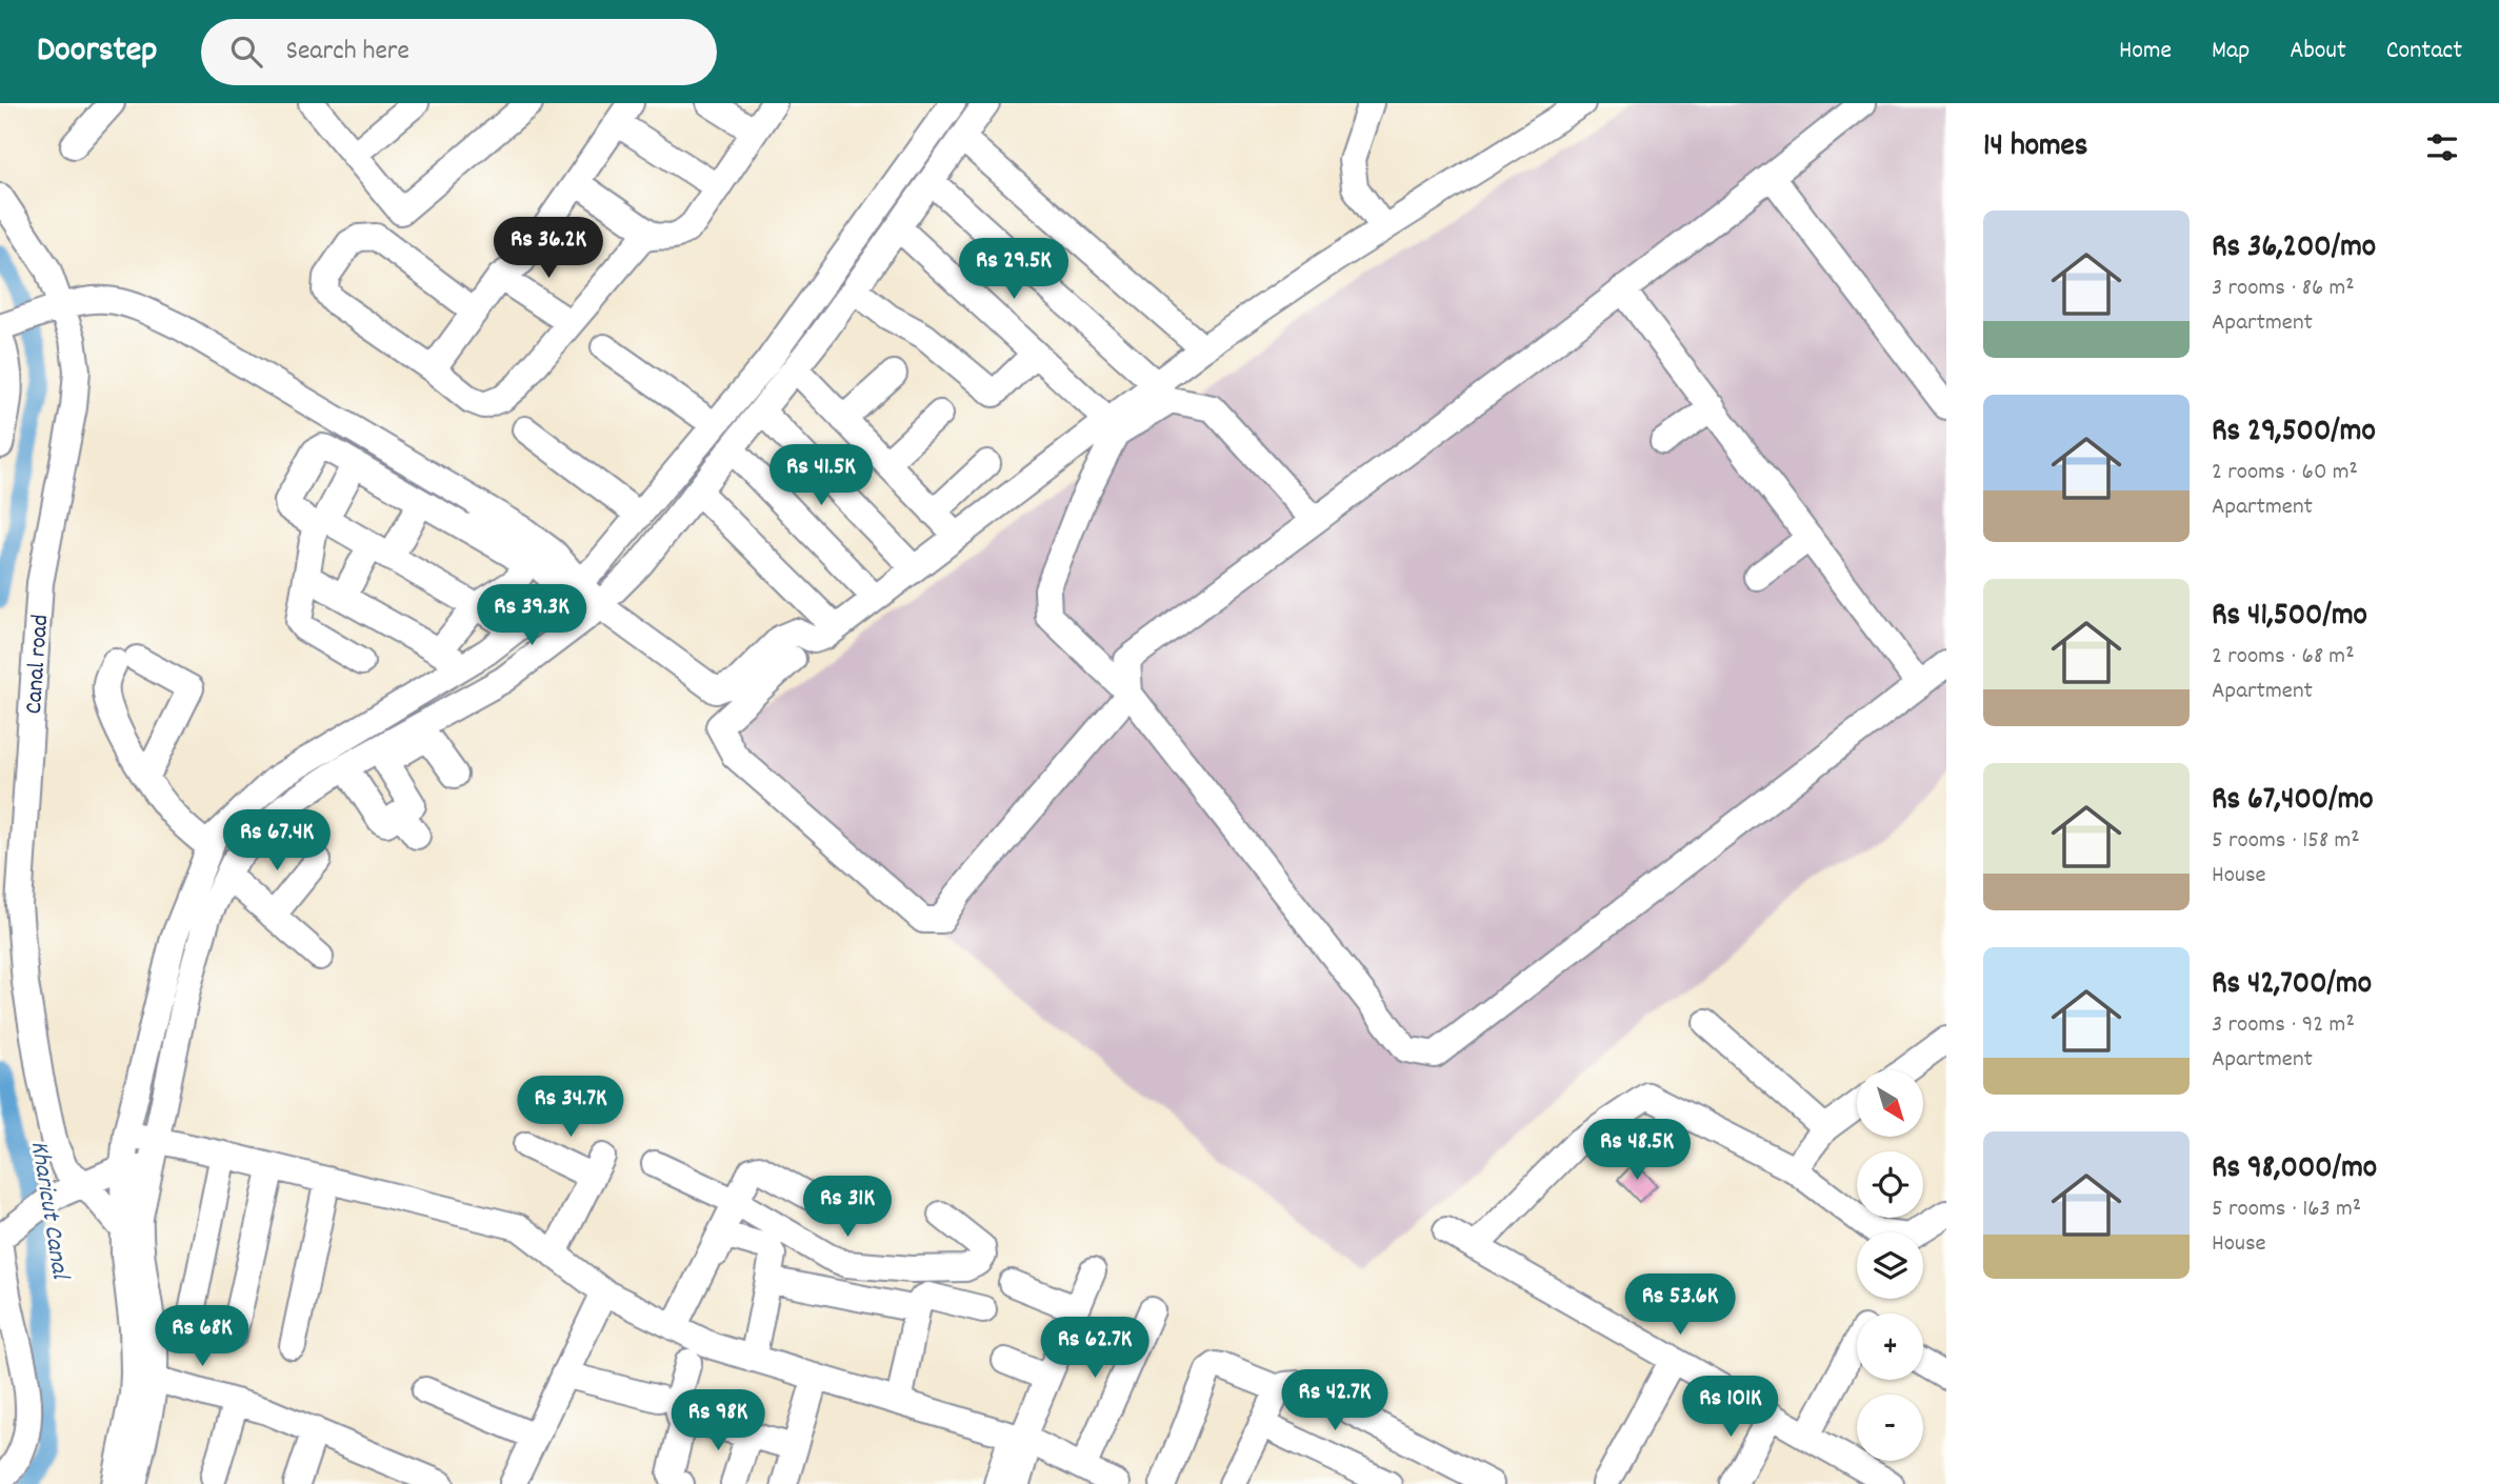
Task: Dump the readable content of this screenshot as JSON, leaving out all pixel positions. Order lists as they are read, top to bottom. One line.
{"streets":{"street":["Canal road"]},"water":["Kharicut Canal"],"north":"bottom right","page":{"header":"Doorstep","search":"Search here","nav":["Home","Map","About","Contact"],"heading":"14 homes","list":[{"name":"Rs 36,200/mo","note":"3 rooms · 86 m² · Apartment"},{"name":"Rs 29,500/mo","note":"2 rooms · 60 m² · Apartment"},{"name":"Rs 41,500/mo","note":"2 rooms · 68 m² · Apartment"},{"name":"Rs 67,400/mo","note":"5 rooms · 158 m² · House"},{"name":"Rs 42,700/mo","note":"3 rooms · 92 m² · Apartment"},{"name":"Rs 98,000/mo","note":"5 rooms · 163 m² · House"}],"price":["Rs 36.2K","Rs 29.5K","Rs 41.5K","Rs 39.3K","Rs 67.4K","Rs 34.7K","Rs 48.5K","Rs 31K","Rs 53.6K","Rs 68K","Rs 62.7K","Rs 42.7K","Rs 101K","Rs 98K"],"map_buttons":["+","−"]}}
